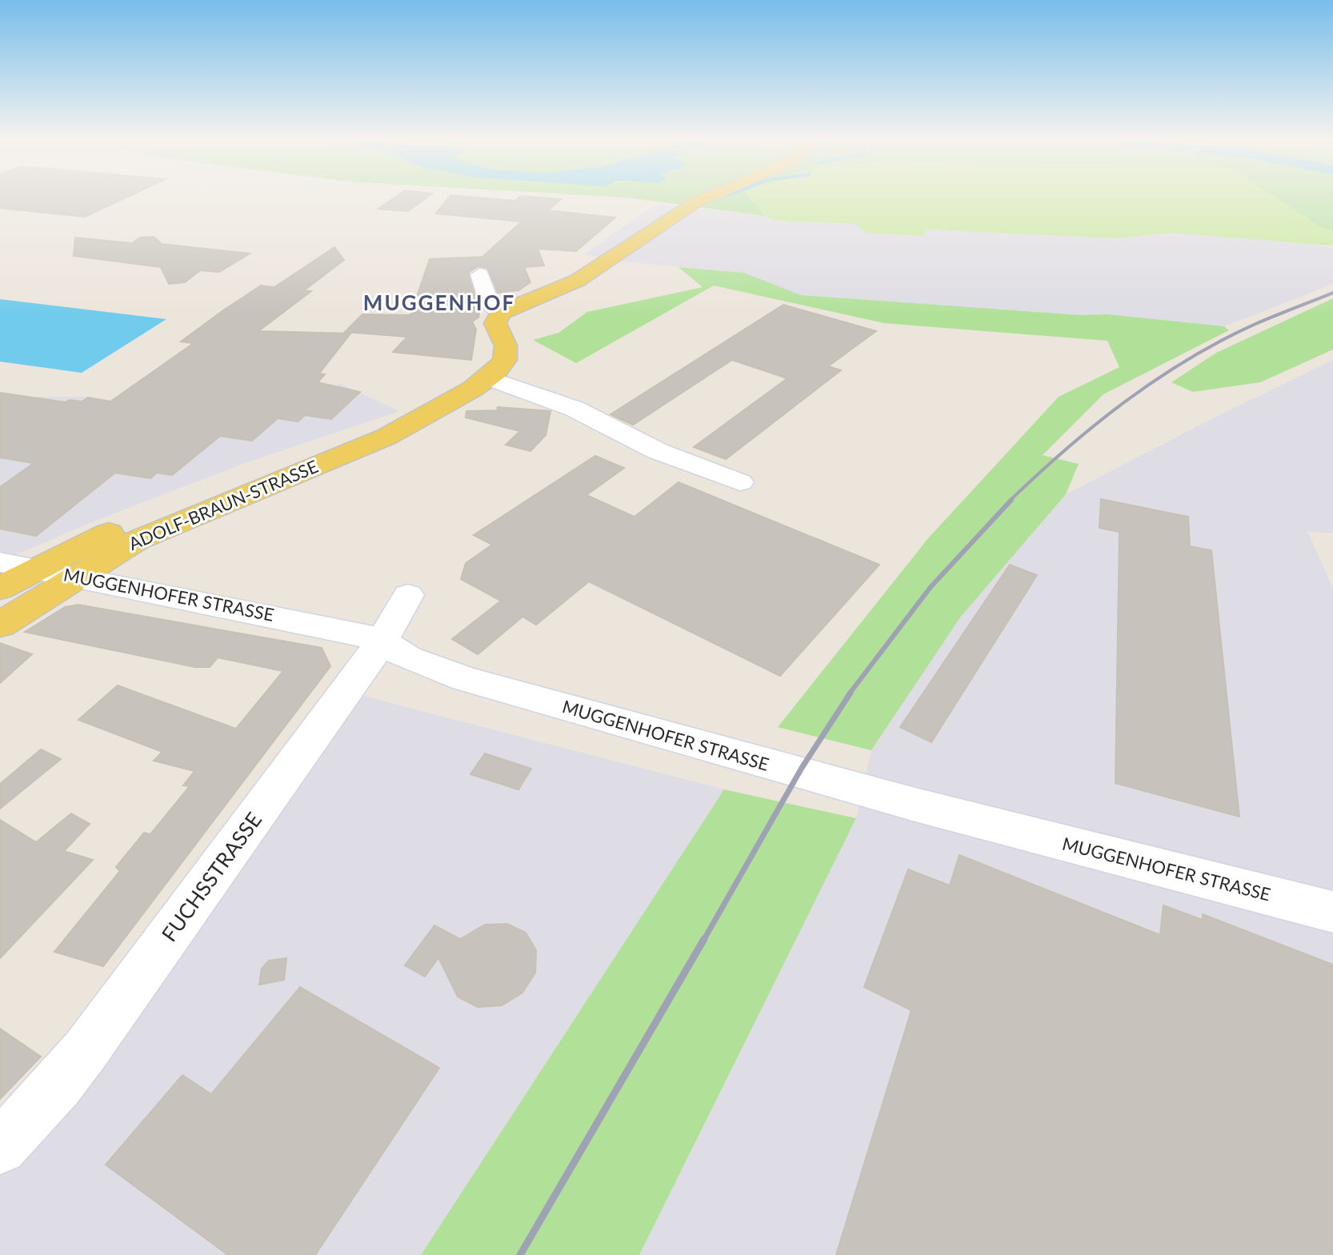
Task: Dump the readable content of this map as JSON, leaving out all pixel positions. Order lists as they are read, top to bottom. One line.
{"streets":{"main road":["ADOLF-BRAUN-STRASSE"],"street":["MUGGENHOFER STRASSE","FUCHSSTRASSE"]},"crossings":[["ADOLF-BRAUN-STRASSE","MUGGENHOFER STRASSE"],["MUGGENHOFER STRASSE","FUCHSSTRASSE"]],"districts":["MUGGENHOF"]}
